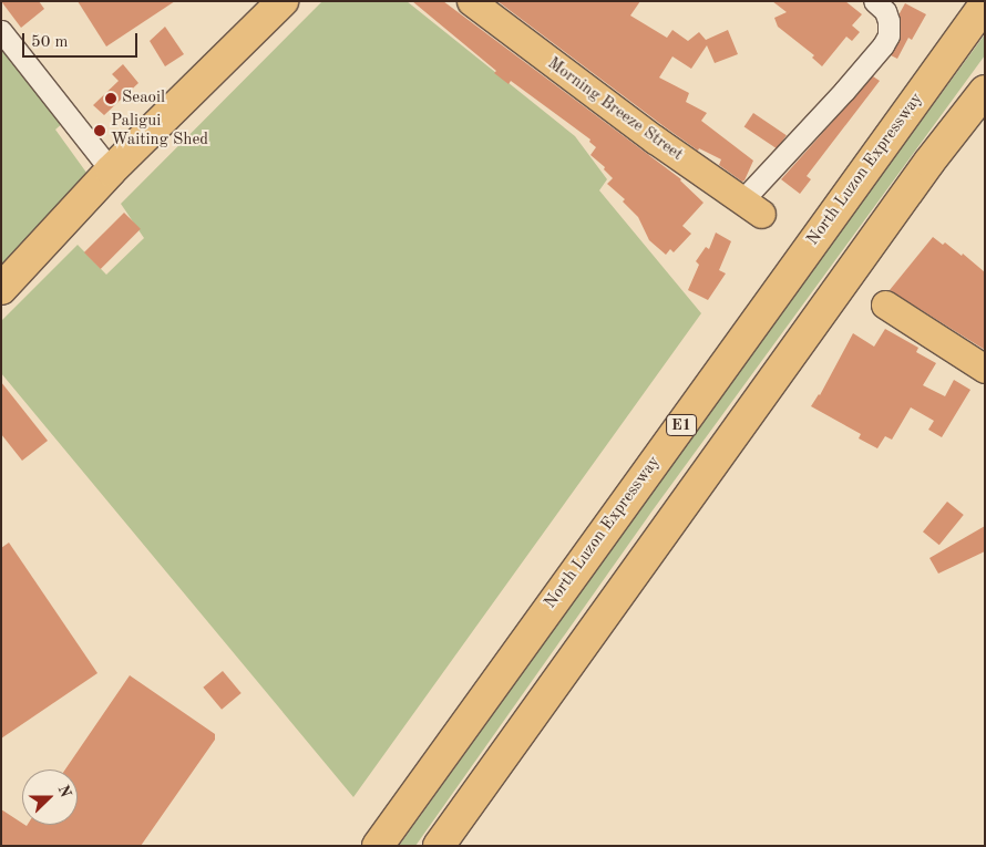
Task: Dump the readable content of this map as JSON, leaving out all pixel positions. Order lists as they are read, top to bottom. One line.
{"streets":{"highway":["North Luzon Expressway","E1"],"main road":["Morning Breeze Street"]},"places":["Seaoil","Paligui Waiting Shed"],"scale_bar":"50 m","north":"right"}
